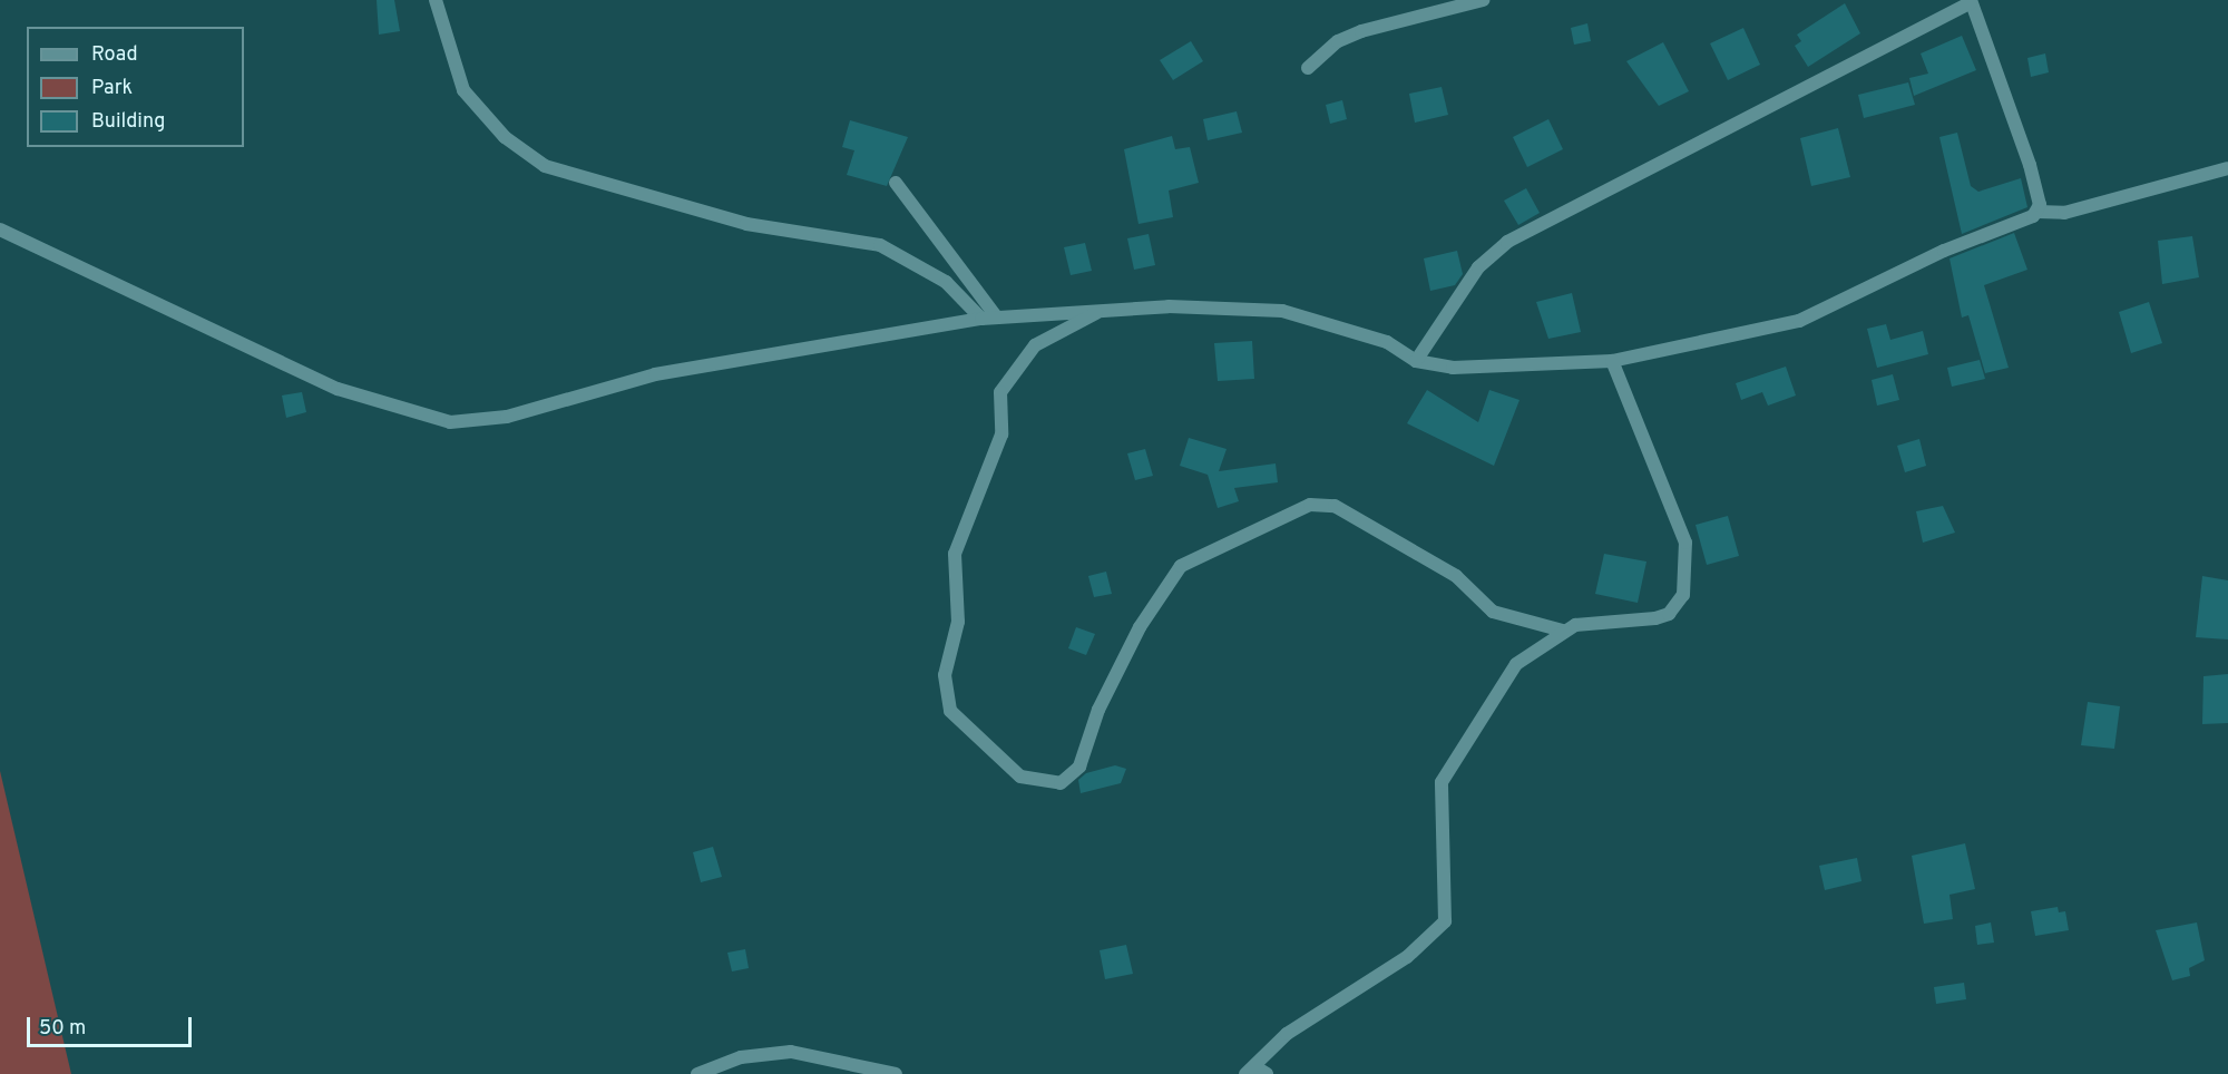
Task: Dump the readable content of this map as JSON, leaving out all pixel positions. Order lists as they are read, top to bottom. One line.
{"legend":["Road","Park","Building"],"scale_bar":"50 m"}
